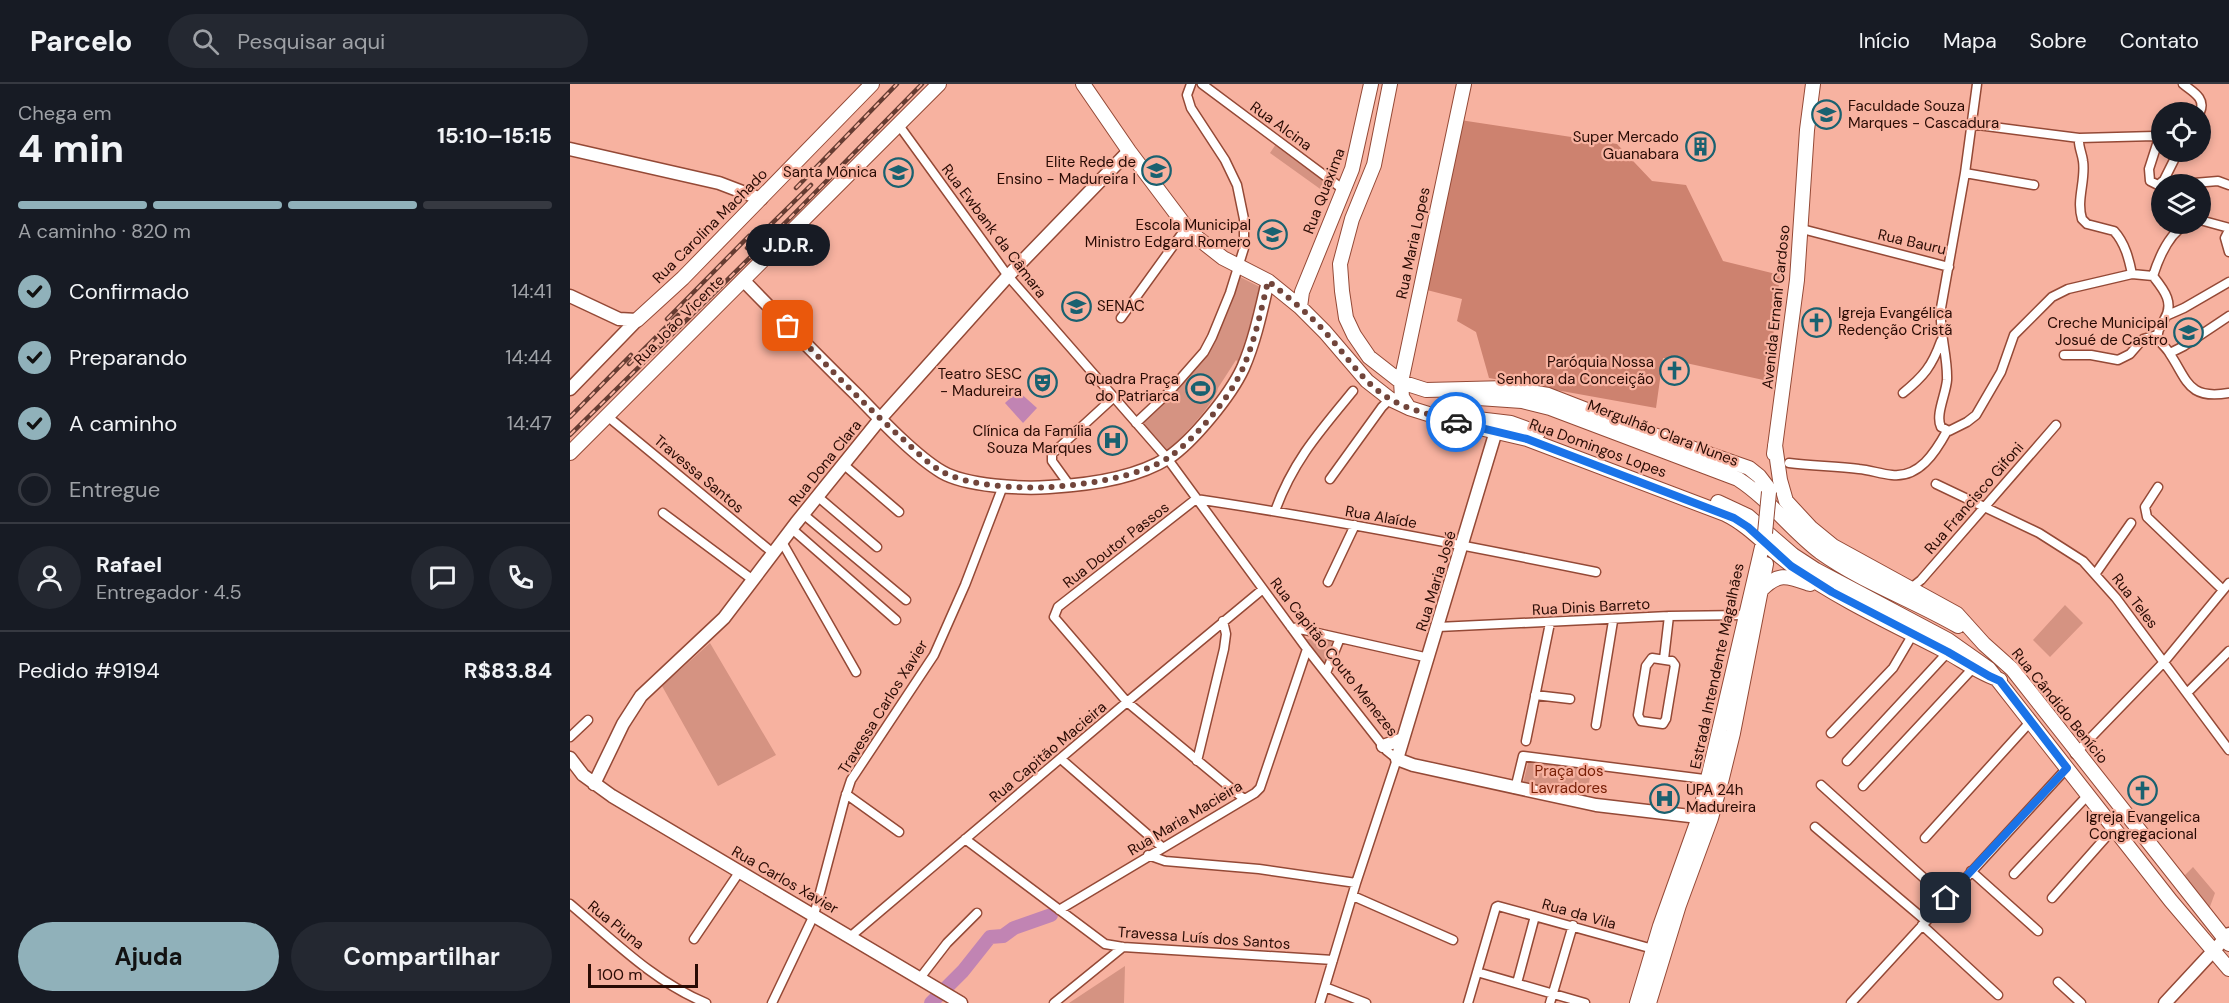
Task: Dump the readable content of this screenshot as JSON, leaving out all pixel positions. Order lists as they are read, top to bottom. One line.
{"streets":{"main road":["Rua Quaxima","Rua Carolina Machado","Rua Maria Lopes","Avenida Ernani Cardoso","Rua João Vicente","Mergulhão Clara Nunes","Rua Domingos Lopes","Estrada Intendente Magalhães","Rua Cândido Benício"],"street":["Rua Alcina","Rua Ewbank da Câmara","Rua Bauru","Rua Dona Clara","Travessa Santos","Rua Francisco Gifoni","Rua Alaíde","Rua Doutor Passos","Rua Maria José","Rua Teles","Rua Dinis Barreto","Rua Capitão Couto Menezes","Travessa Carlos Xavier","Rua Capitão Macieira","Rua Maria Macieira","Rua Carlos Xavier","Rua da Vila","Rua Piuna","Travessa Luís dos Santos"]},"crossings":[["Rua Alcina","Rua Quaxima"],["Rua Quaxima","Rua Domingos Lopes"],["Rua Ewbank da Câmara","Rua João Vicente"],["Rua Ewbank da Câmara","Rua Dona Clara"],["Rua Ewbank da Câmara","Rua Capitão Couto Menezes"],["Rua Bauru","Avenida Ernani Cardoso"],["Rua Maria Lopes","Rua Domingos Lopes"],["Avenida Ernani Cardoso","Rua Domingos Lopes"],["Avenida Ernani Cardoso","Estrada Intendente Magalhães"],["Avenida Ernani Cardoso","Rua Cândido Benício"],["Rua João Vicente","Travessa Santos"],["Mergulhão Clara Nunes","Rua Domingos Lopes"],["Mergulhão Clara Nunes","Rua Cândido Benício"],["Rua Domingos Lopes","Rua Dona Clara"],["Rua Domingos Lopes","Rua Maria José"],["Rua Domingos Lopes","Estrada Intendente Magalhães"],["Rua Domingos Lopes","Rua Cândido Benício"],["Rua Dona Clara","Travessa Santos"],["Rua Dona Clara","Rua Carlos Xavier"],["Rua Francisco Gifoni","Rua Teles"],["Rua Francisco Gifoni","Rua Cândido Benício"],["Rua Alaíde","Rua Doutor Passos"],["Rua Alaíde","Rua Maria José"],["Rua Alaíde","Rua Capitão Couto Menezes"],["Rua Doutor Passos","Rua Capitão Couto Menezes"],["Rua Doutor Passos","Rua Capitão Macieira"],["Rua Maria José","Rua Dinis Barreto"],["Rua Maria José","Rua Capitão Couto Menezes"],["Rua Maria José","Travessa Luís dos Santos"],["Rua Dinis Barreto","Estrada Intendente Magalhães"],["Rua Capitão Couto Menezes","Estrada Intendente Magalhães"],["Rua Capitão Couto Menezes","Rua Capitão Macieira"],["Rua Capitão Couto Menezes","Rua Maria Macieira"],["Estrada Intendente Magalhães","Rua Cândido Benício"],["Estrada Intendente Magalhães","Rua da Vila"],["Travessa Carlos Xavier","Rua Carlos Xavier"],["Rua Capitão Macieira","Rua Carlos Xavier"],["Rua Capitão Macieira","Travessa Luís dos Santos"],["Rua Maria Macieira","Travessa Luís dos Santos"]],"parks":["Praça dos Lavradores"],"places":{"school or university":["Faculdade Souza Marques - Cascadura","Elite Rede de Ensino - Madureira I","Santa Mônica","Escola Municipal Ministro Edgard Romero","SENAC","Creche Municipal Josué de Castro"],"building":["Super Mercado Guanabara"],"church":["Igreja Evangélica Redenção Cristã","Paróquia Nossa Senhora da Conceição","Igreja Evangelica Congregacional"],"other":["J.D.R."],"theatre":["Teatro SESC - Madureira"],"sports":["Quadra Praça do Patriarca"],"hospital":["Clínica da Família Souza Marques","UPA 24h Madureira"]},"scale_bar":"100 m","page":{"header":"Parcelo","search":"Pesquisar aqui","nav":["Início","Mapa","Sobre","Contato"],"heading":["4 min","Chega em","15:10–15:15"],"panel":["Rafael","Entregador · 4.5","Pedido #9194","R$83.84"],"bar":"A caminho · 820 m","bubble":"J.D.R.","list":[["Confirmado","14:41"],["Preparando","14:44"],["A caminho","14:47"],"Entregue"],"buttons":["Ajuda","Compartilhar"],"scale":"100 m"}}
